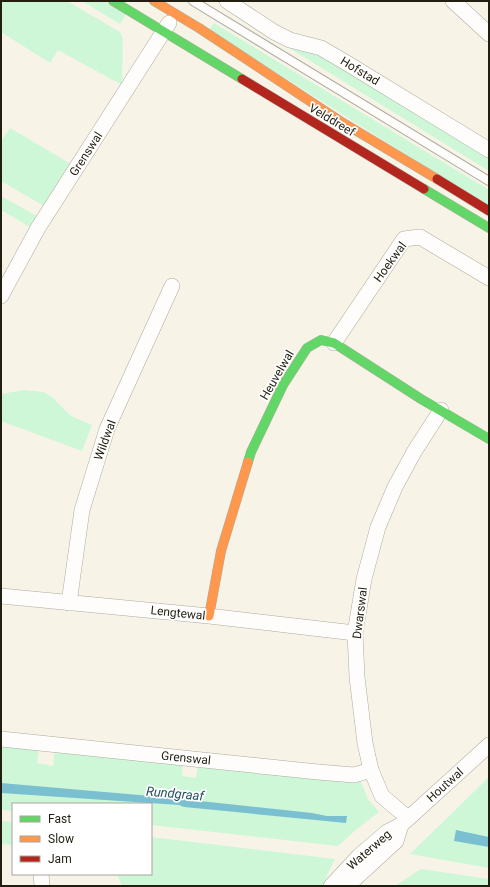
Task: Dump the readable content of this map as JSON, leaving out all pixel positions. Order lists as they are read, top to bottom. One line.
{"streets":{"main road":["Velddreef","Heuvelwal"],"street":["Hofstad","Grenswal","Hoekwal","Wildwal","Lengtewal","Dwarswal","Houtwal","Waterweg"]},"crossings":[["Velddreef","Grenswal"],["Grenswal","Dwarswal"],["Hoekwal","Heuvelwal"],["Heuvelwal","Lengtewal"],["Wildwal","Lengtewal"],["Lengtewal","Dwarswal"],["Dwarswal","Houtwal"],["Dwarswal","Waterweg"],["Houtwal","Waterweg"]],"water":["Rundgraaf"],"legend":["Fast","Slow","Jam"]}
